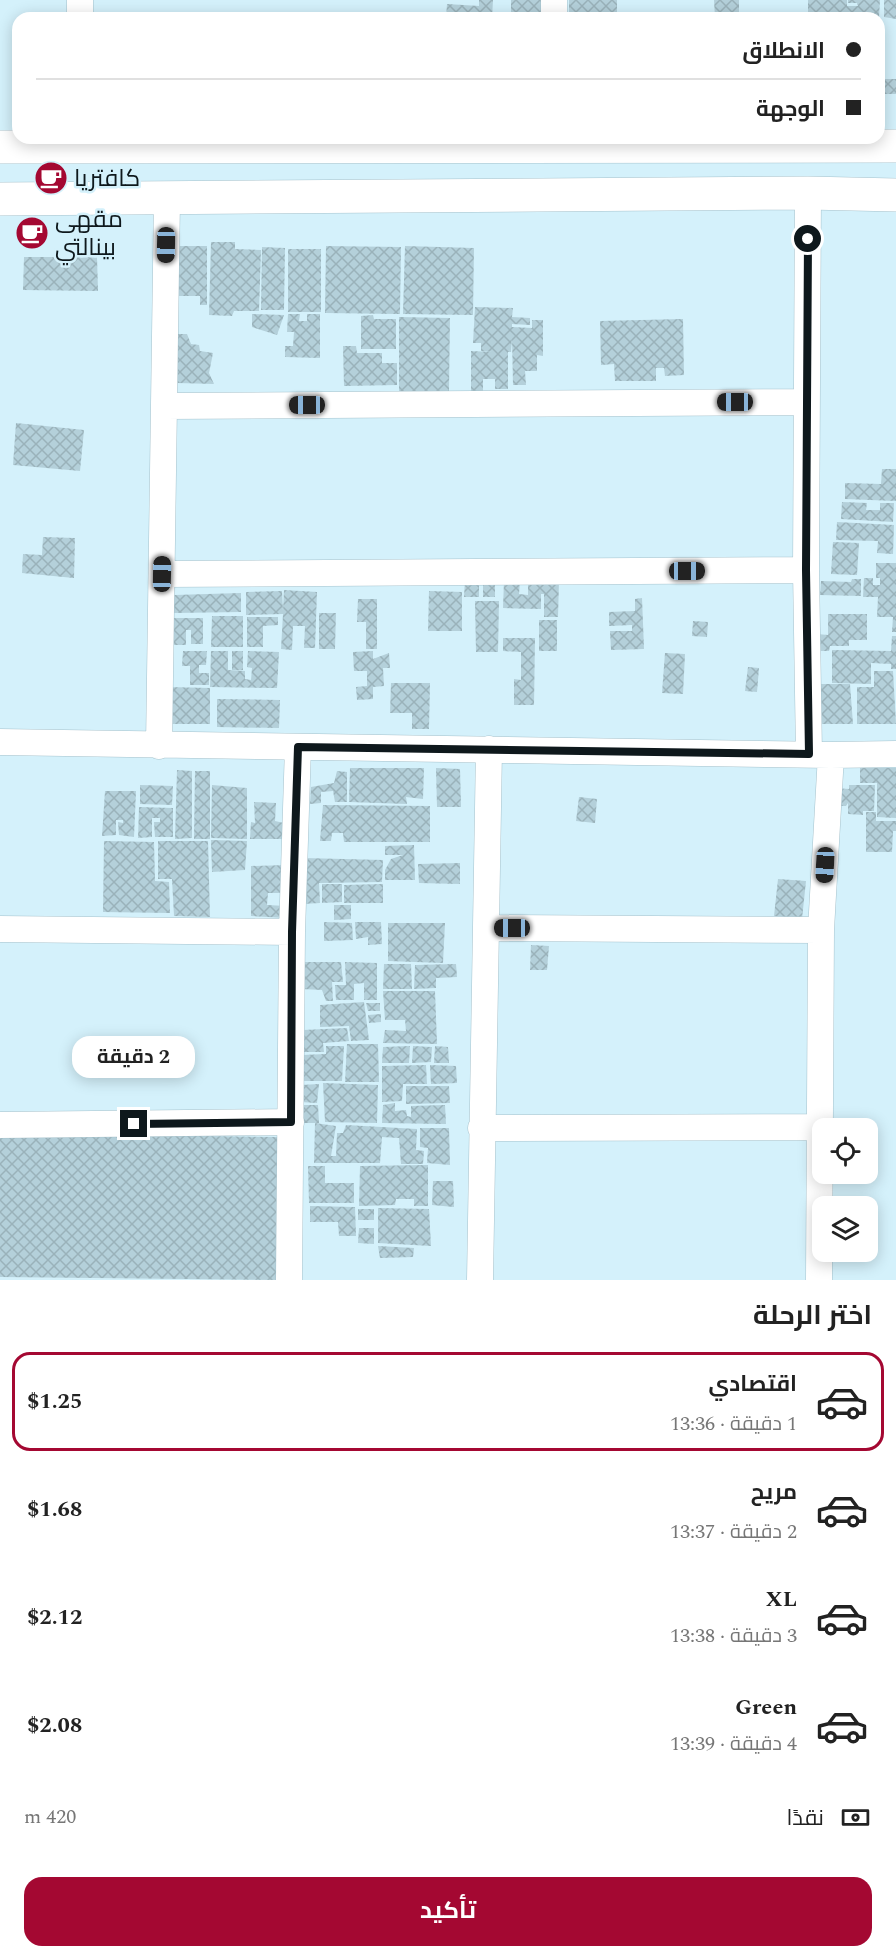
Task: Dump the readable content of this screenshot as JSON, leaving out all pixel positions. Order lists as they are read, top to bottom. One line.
{"places":{"cafe":["كافتريا","مقهى بينالتي"]},"page":{"banner":["الانطلاق","الوجهة"],"bubble":"2 دقيقة","heading":"اختر الرحلة","list":[{"name":"اقتصادي","note":"1 دقيقة · 13:36","value":"$1.25"},{"name":"مريح","note":"2 دقيقة · 13:37","value":"$1.68"},{"name":"XL","note":"3 دقيقة · 13:38","value":"$2.12"},{"name":"Green","note":"4 دقيقة · 13:39","value":"$2.08"}],"pay":["نقدًا","420 m"],"buttons":"تأكيد"}}
